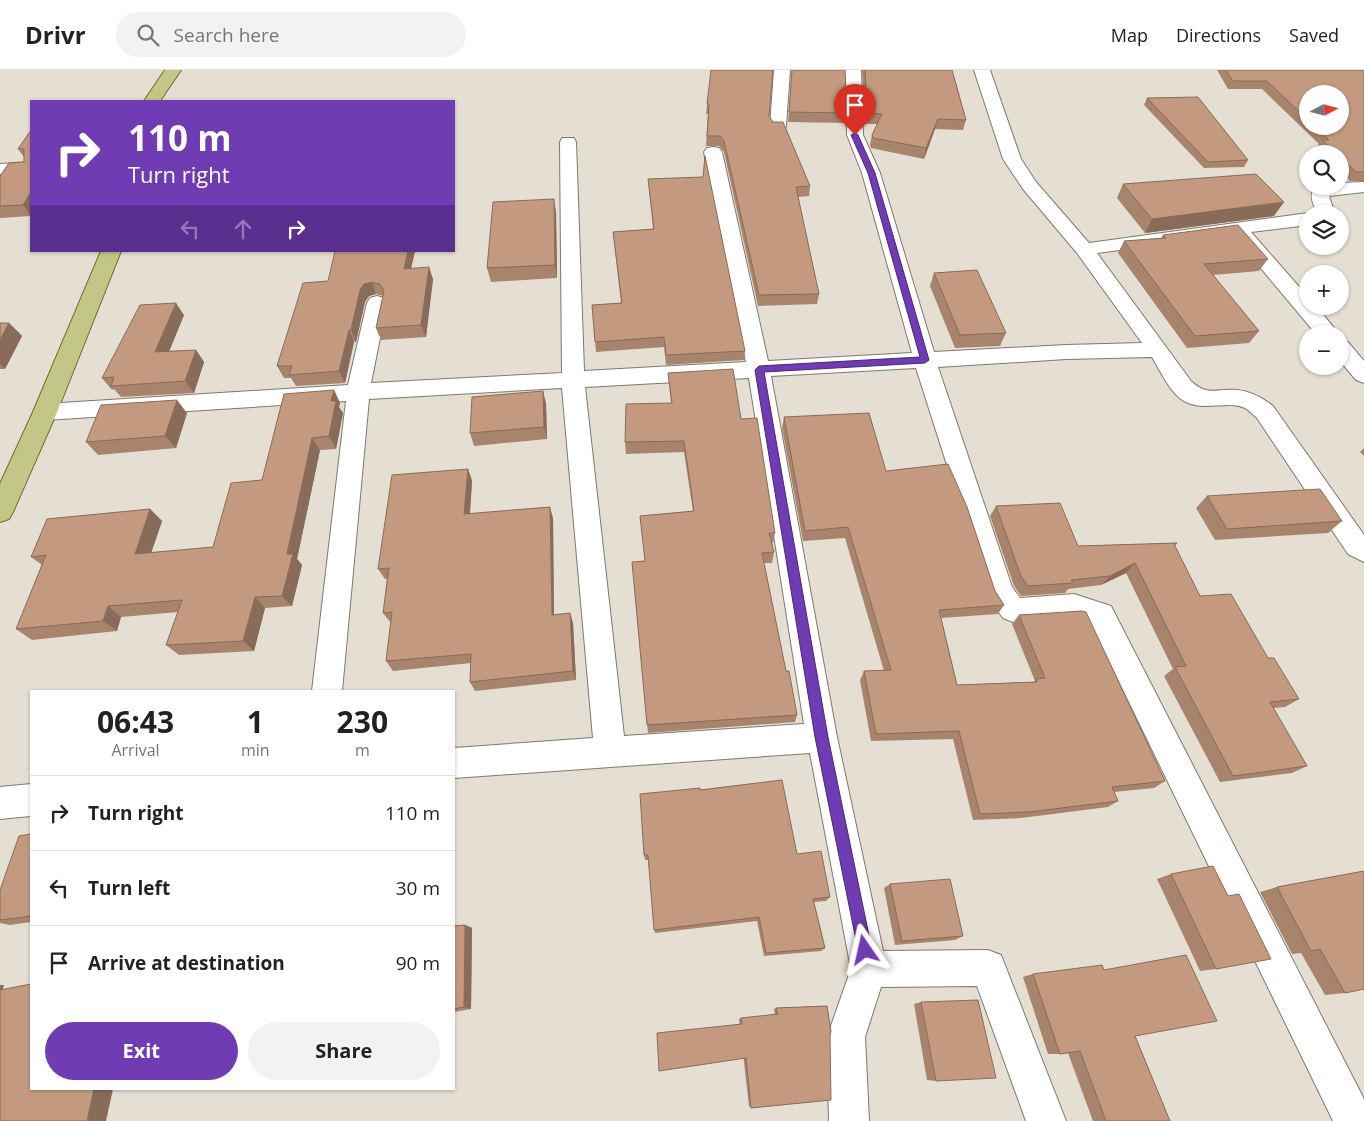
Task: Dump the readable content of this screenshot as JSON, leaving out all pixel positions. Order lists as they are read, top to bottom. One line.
{"north":"right","page":{"header":"Drivr","search":"Search here","nav":["Map","Directions","Saved"],"map_buttons":["+","−"],"turn":["110 m","Turn right"],"eta":["06:43","Arrival","1","min","230","m"],"list":[{"name":"Turn right","value":"110 m"},{"name":"Turn left","value":"30 m"},{"name":"Arrive at destination","value":"90 m"}],"buttons":["Exit","Share"]}}
